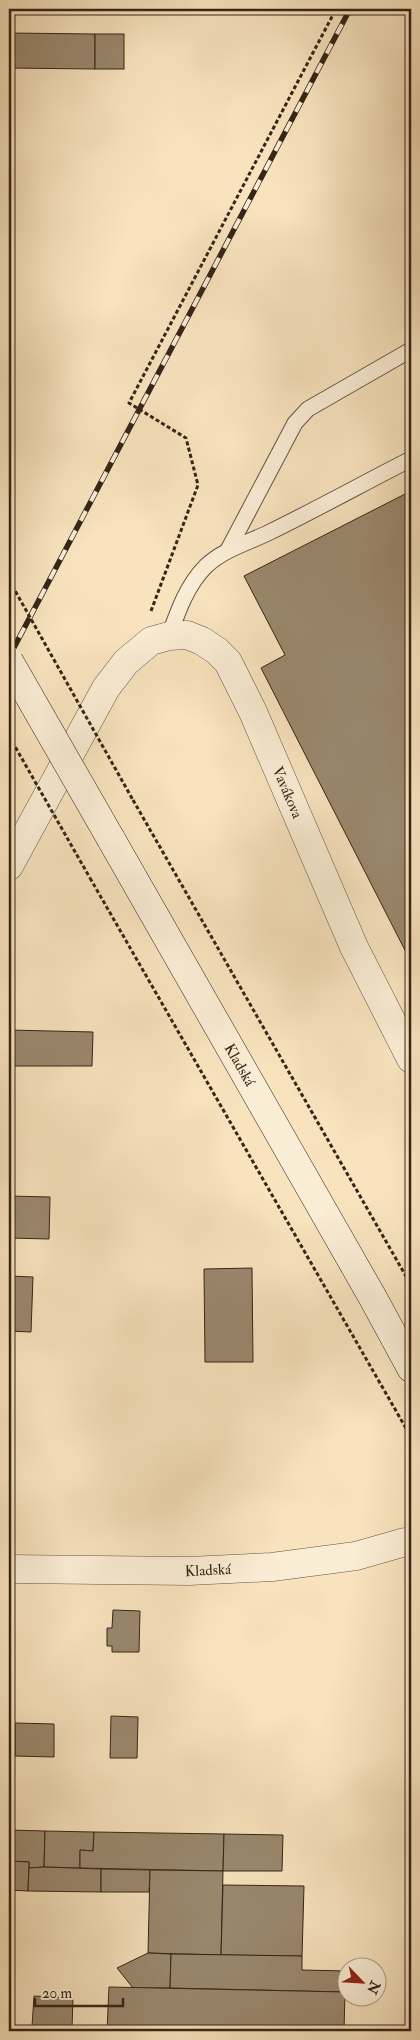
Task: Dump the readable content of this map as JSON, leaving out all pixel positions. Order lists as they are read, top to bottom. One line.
{"streets":{"street":["Vavákova","Kladská"]},"scale_bar":"20 m","north":"bottom right"}
